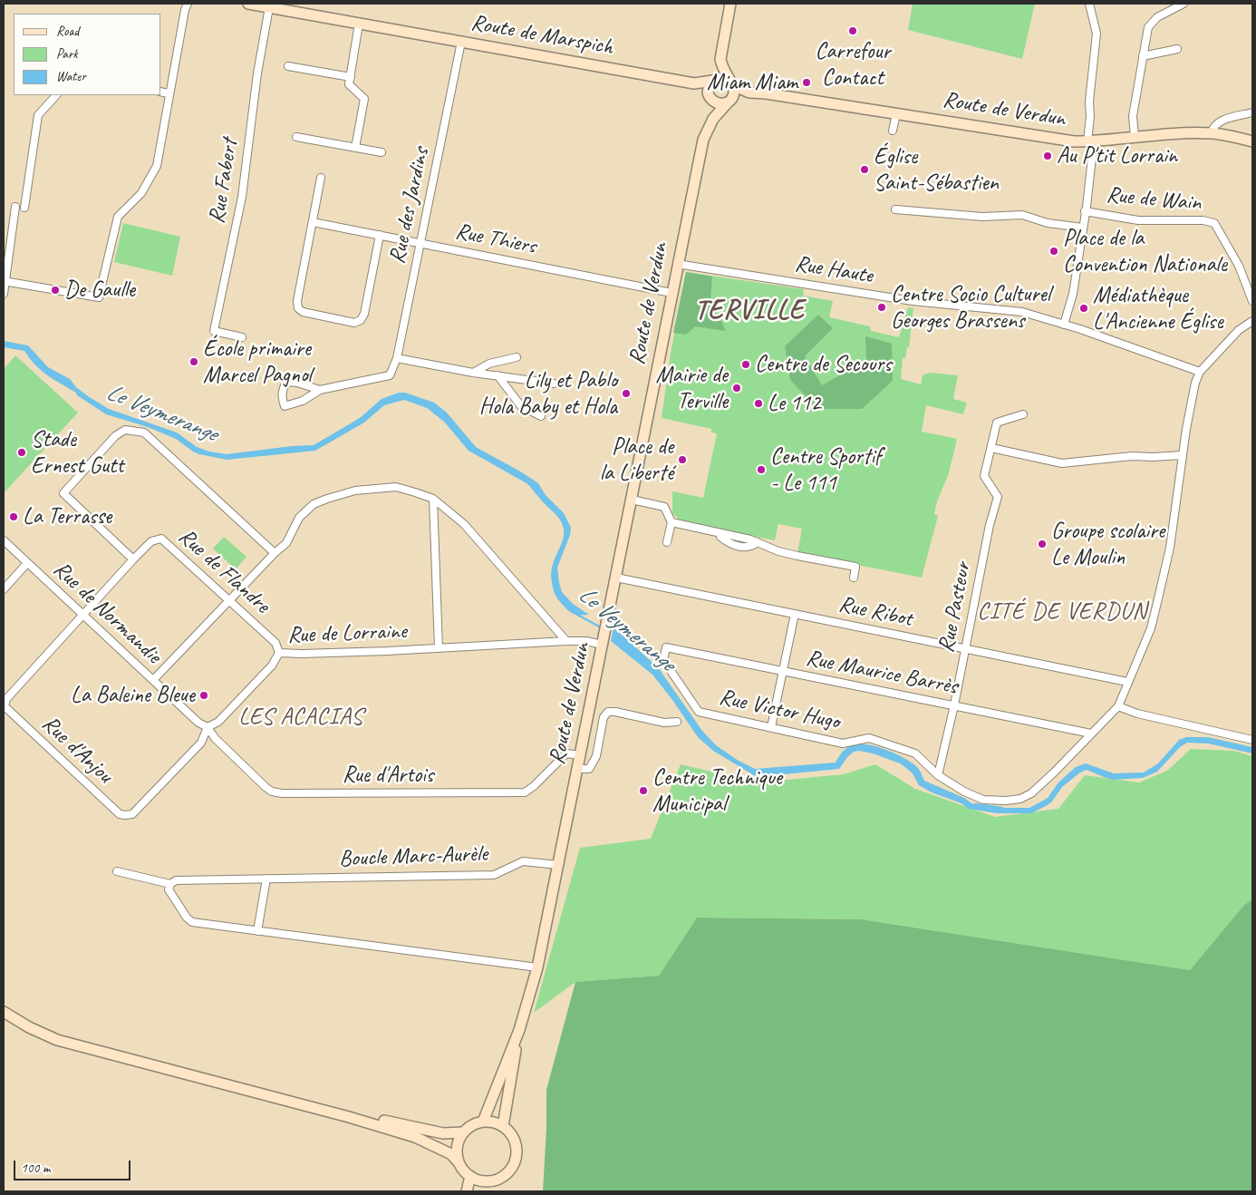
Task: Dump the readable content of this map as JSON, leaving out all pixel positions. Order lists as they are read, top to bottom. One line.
{"streets":{"main road":["Route de Marspich","Route de Verdun"],"street":["Rue Fabert","Rue de Wain","Rue des Jardins","Rue Thiers","Rue Haute","Rue de Flandre","Rue Pasteur","Rue Ribot","Rue de Normandie","Rue de Lorraine","Rue Maurice Barrès","Rue Victor Hugo","Rue d'Anjou","Rue d'Artois","Boucle Marc-Aurèle"]},"crossings":[["Route de Marspich","Route de Verdun"],["Route de Marspich","Rue Fabert"],["Route de Marspich","Rue des Jardins"],["Route de Verdun","Rue Thiers"],["Route de Verdun","Rue Haute"],["Route de Verdun","Rue Ribot"],["Route de Verdun","Rue de Lorraine"],["Route de Verdun","Rue d'Artois"],["Route de Verdun","Boucle Marc-Aurèle"],["Rue des Jardins","Rue Thiers"],["Rue de Flandre","Rue de Normandie"],["Rue de Flandre","Rue de Lorraine"],["Rue de Flandre","Rue d'Anjou"],["Rue Pasteur","Rue Ribot"],["Rue Pasteur","Rue Maurice Barrès"],["Rue Pasteur","Rue Victor Hugo"],["Rue de Normandie","Rue de Lorraine"],["Rue de Normandie","Rue d'Anjou"],["Rue de Normandie","Rue d'Artois"],["Rue de Lorraine","Rue d'Anjou"],["Rue de Lorraine","Rue d'Artois"],["Rue Maurice Barrès","Rue Victor Hugo"],["Rue d'Anjou","Rue d'Artois"]],"districts":["TERVILLE","CITÉ DE VERDUN","LES ACACIAS"],"water":["Le Veymerange"],"places":["Carrefour Contact","Miam Miam","Au P'tit Lorrain","Église Saint-Sébastien","Place de la Convention Nationale","De Gaulle","Centre Socio Culturel Georges Brassens","Médiathèque L'Ancienne Église","École primaire Marcel Pagnol","Centre de Secours","Mairie de Terville","Lily et Pablo Hola Baby et Hola","Le 112","Stade Ernest Gutt","Place de la Liberté","Centre Sportif - Le 111","La Terrasse","Groupe scolaire Le Moulin","La Baleine Bleue","Centre Technique Municipal"],"legend":["Road","Park","Water"],"scale_bar":"100 m"}
